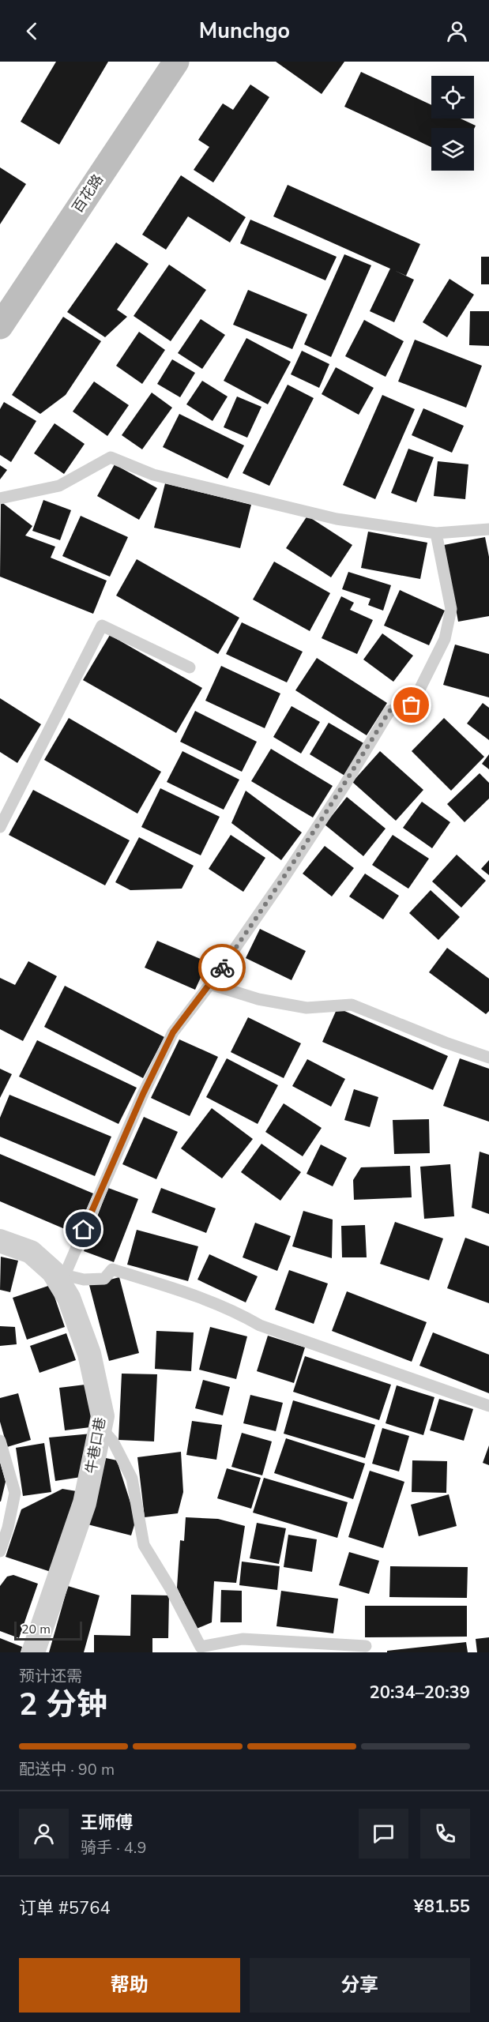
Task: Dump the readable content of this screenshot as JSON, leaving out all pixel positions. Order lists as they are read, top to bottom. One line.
{"streets":{"main road":["百花路"],"street":["牛巷口巷"]},"scale_bar":"20 m","page":{"header":"Munchgo","scale":"20 m","heading":["2 分钟","预计还需","20:34–20:39"],"panel":["王师傅","骑手 · 4.9","订单 #5764","¥81.55"],"bar":"配送中 · 90 m","buttons":["帮助","分享"]}}
